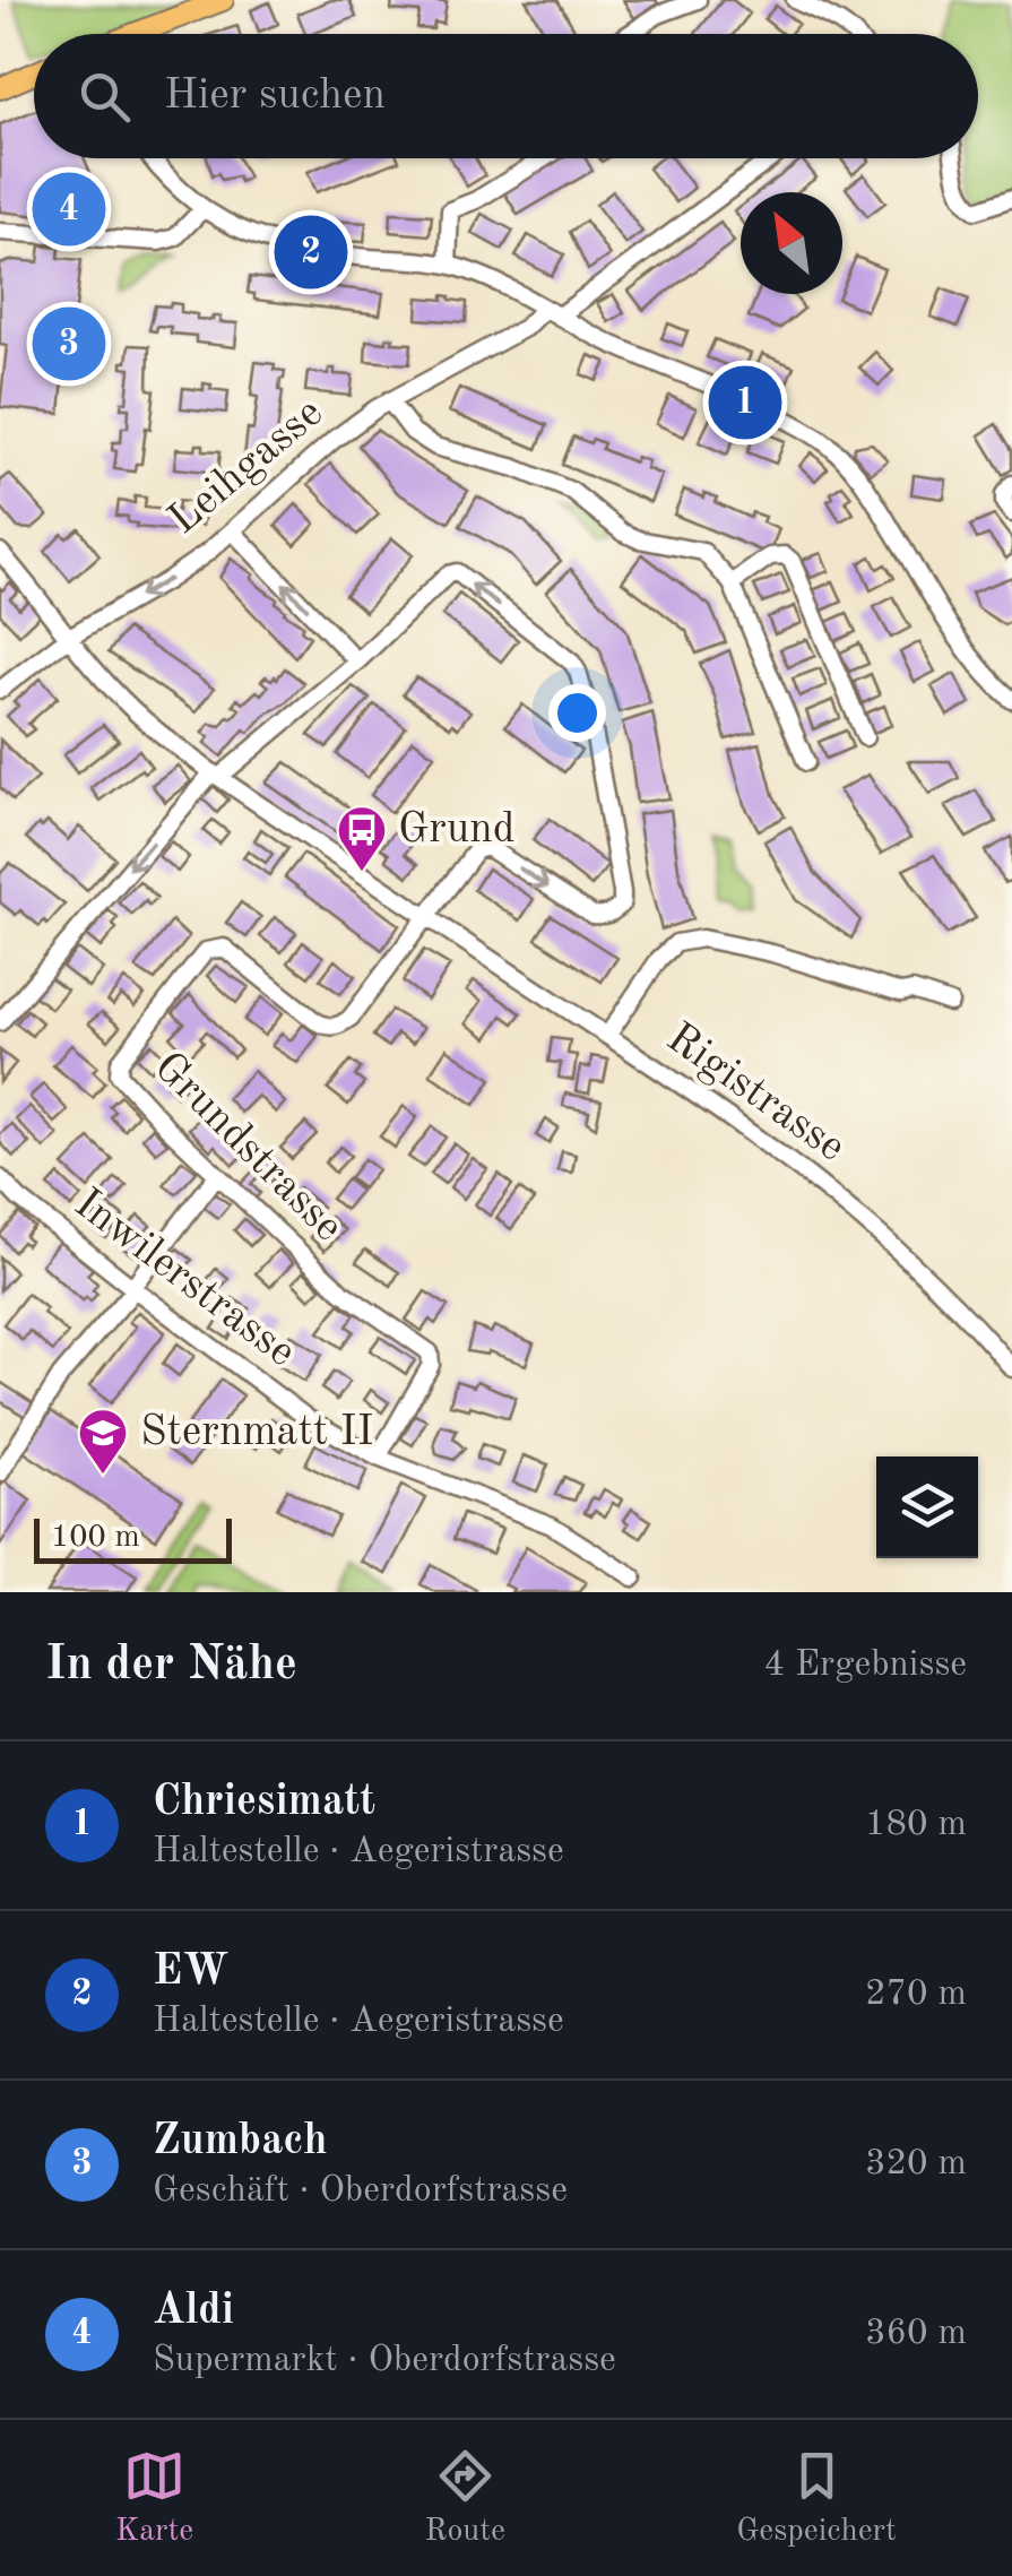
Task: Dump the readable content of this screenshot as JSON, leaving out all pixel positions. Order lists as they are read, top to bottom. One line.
{"streets":{"street":["Leihgasse","Rigistrasse","Grundstrasse","Inwilerstrasse"]},"crossings":[["Leihgasse","Rigistrasse"],["Rigistrasse","Grundstrasse"],["Grundstrasse","Inwilerstrasse"]],"places":{"bus stop":["Grund"],"school or university":["Sternmatt II"]},"scale_bar":"100 m","north":"top left","page":{"search":"Hier suchen","pins":["4","2","3","1"],"scale":"100 m","heading":["In der Nähe","4 Ergebnisse"],"list":[{"mark":"1","name":"Chriesimatt","note":"Haltestelle · Aegeristrasse","value":"180 m"},{"mark":"2","name":"EW","note":"Haltestelle · Aegeristrasse","value":"270 m"},{"mark":"3","name":"Zumbach","note":"Geschäft · Oberdorfstrasse","value":"320 m"},{"mark":"4","name":"Aldi","note":"Supermarkt · Oberdorfstrasse","value":"360 m"}],"nav":["Karte","Route","Gespeichert"]}}
